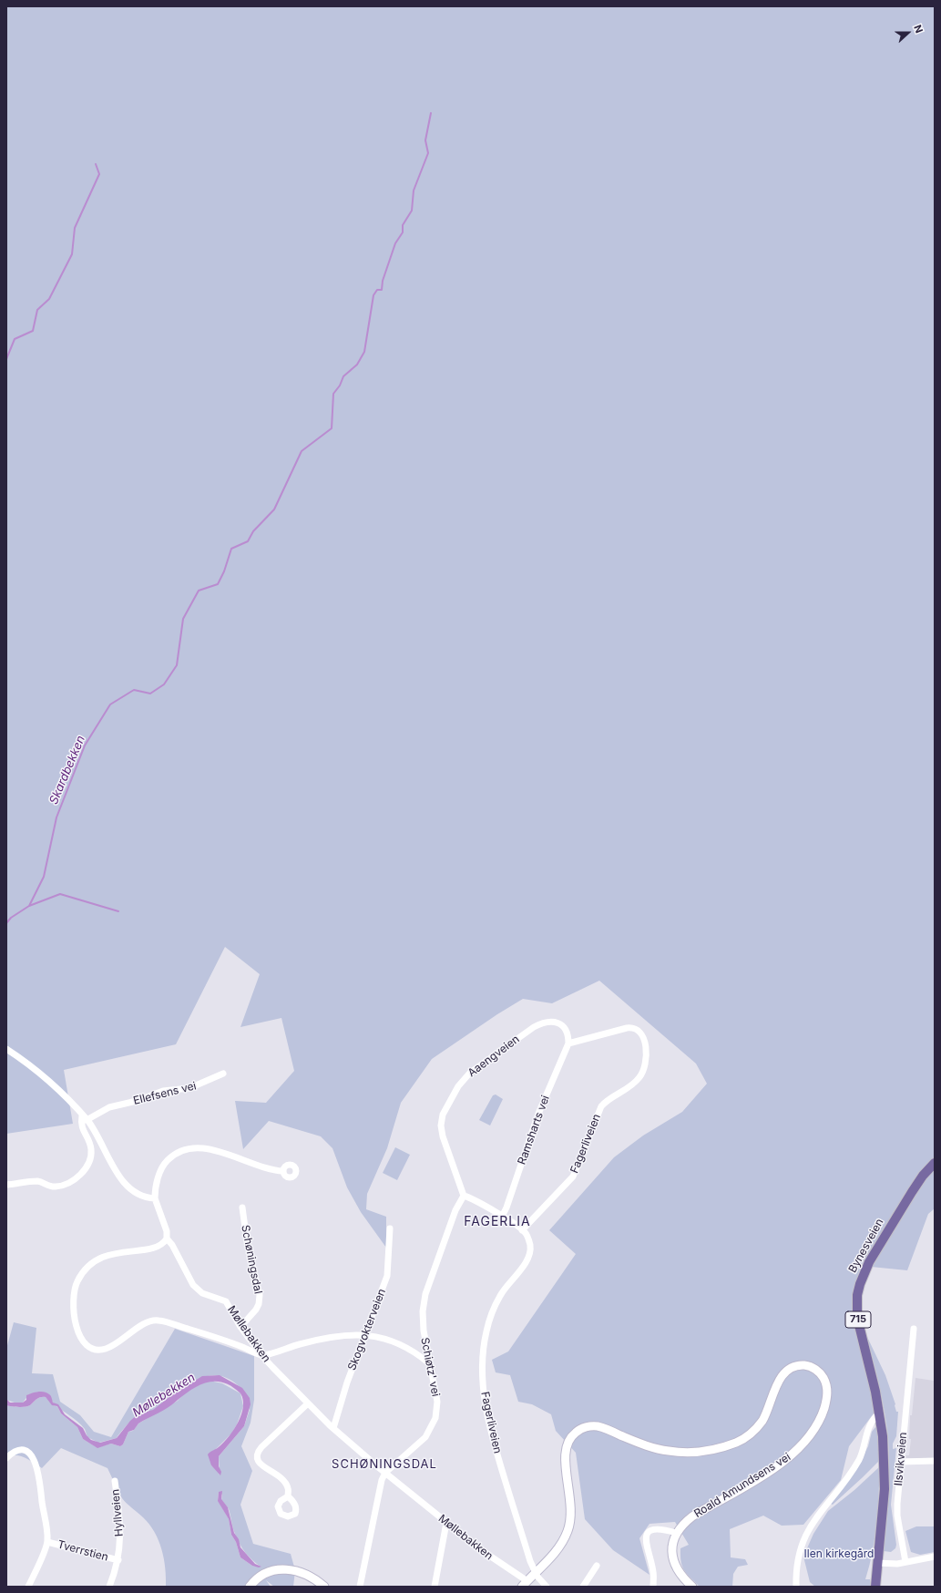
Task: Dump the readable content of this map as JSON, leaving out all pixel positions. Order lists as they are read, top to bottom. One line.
{"streets":{"main road":["Bynesveien","715"],"street":["Aaengveien","Ellefsens vei","Ramsharts vei","Fagerliveien","Schøningsdal","Skogvokterveien","Møllebakken","Schiøtz' vei","Ilsvikveien","Roald Amundsens vei","Hyllveien","Tverrstien"]},"crossings":[["Aaengveien","Ramsharts vei"],["Aaengveien","Fagerliveien"],["Aaengveien","Schiøtz' vei"],["Ramsharts vei","Fagerliveien"],["Fagerliveien","Roald Amundsens vei"],["Schøningsdal","Møllebakken"],["Skogvokterveien","Møllebakken"],["Skogvokterveien","Schiøtz' vei"],["Møllebakken","Schiøtz' vei"],["Møllebakken","Roald Amundsens vei"],["Hyllveien","Tverrstien"]],"districts":["FAGERLIA","SCHØNINGSDAL"],"water":["Skardbekken","Møllebekken"],"parks":["Ilen kirkegård"],"north":"right"}
